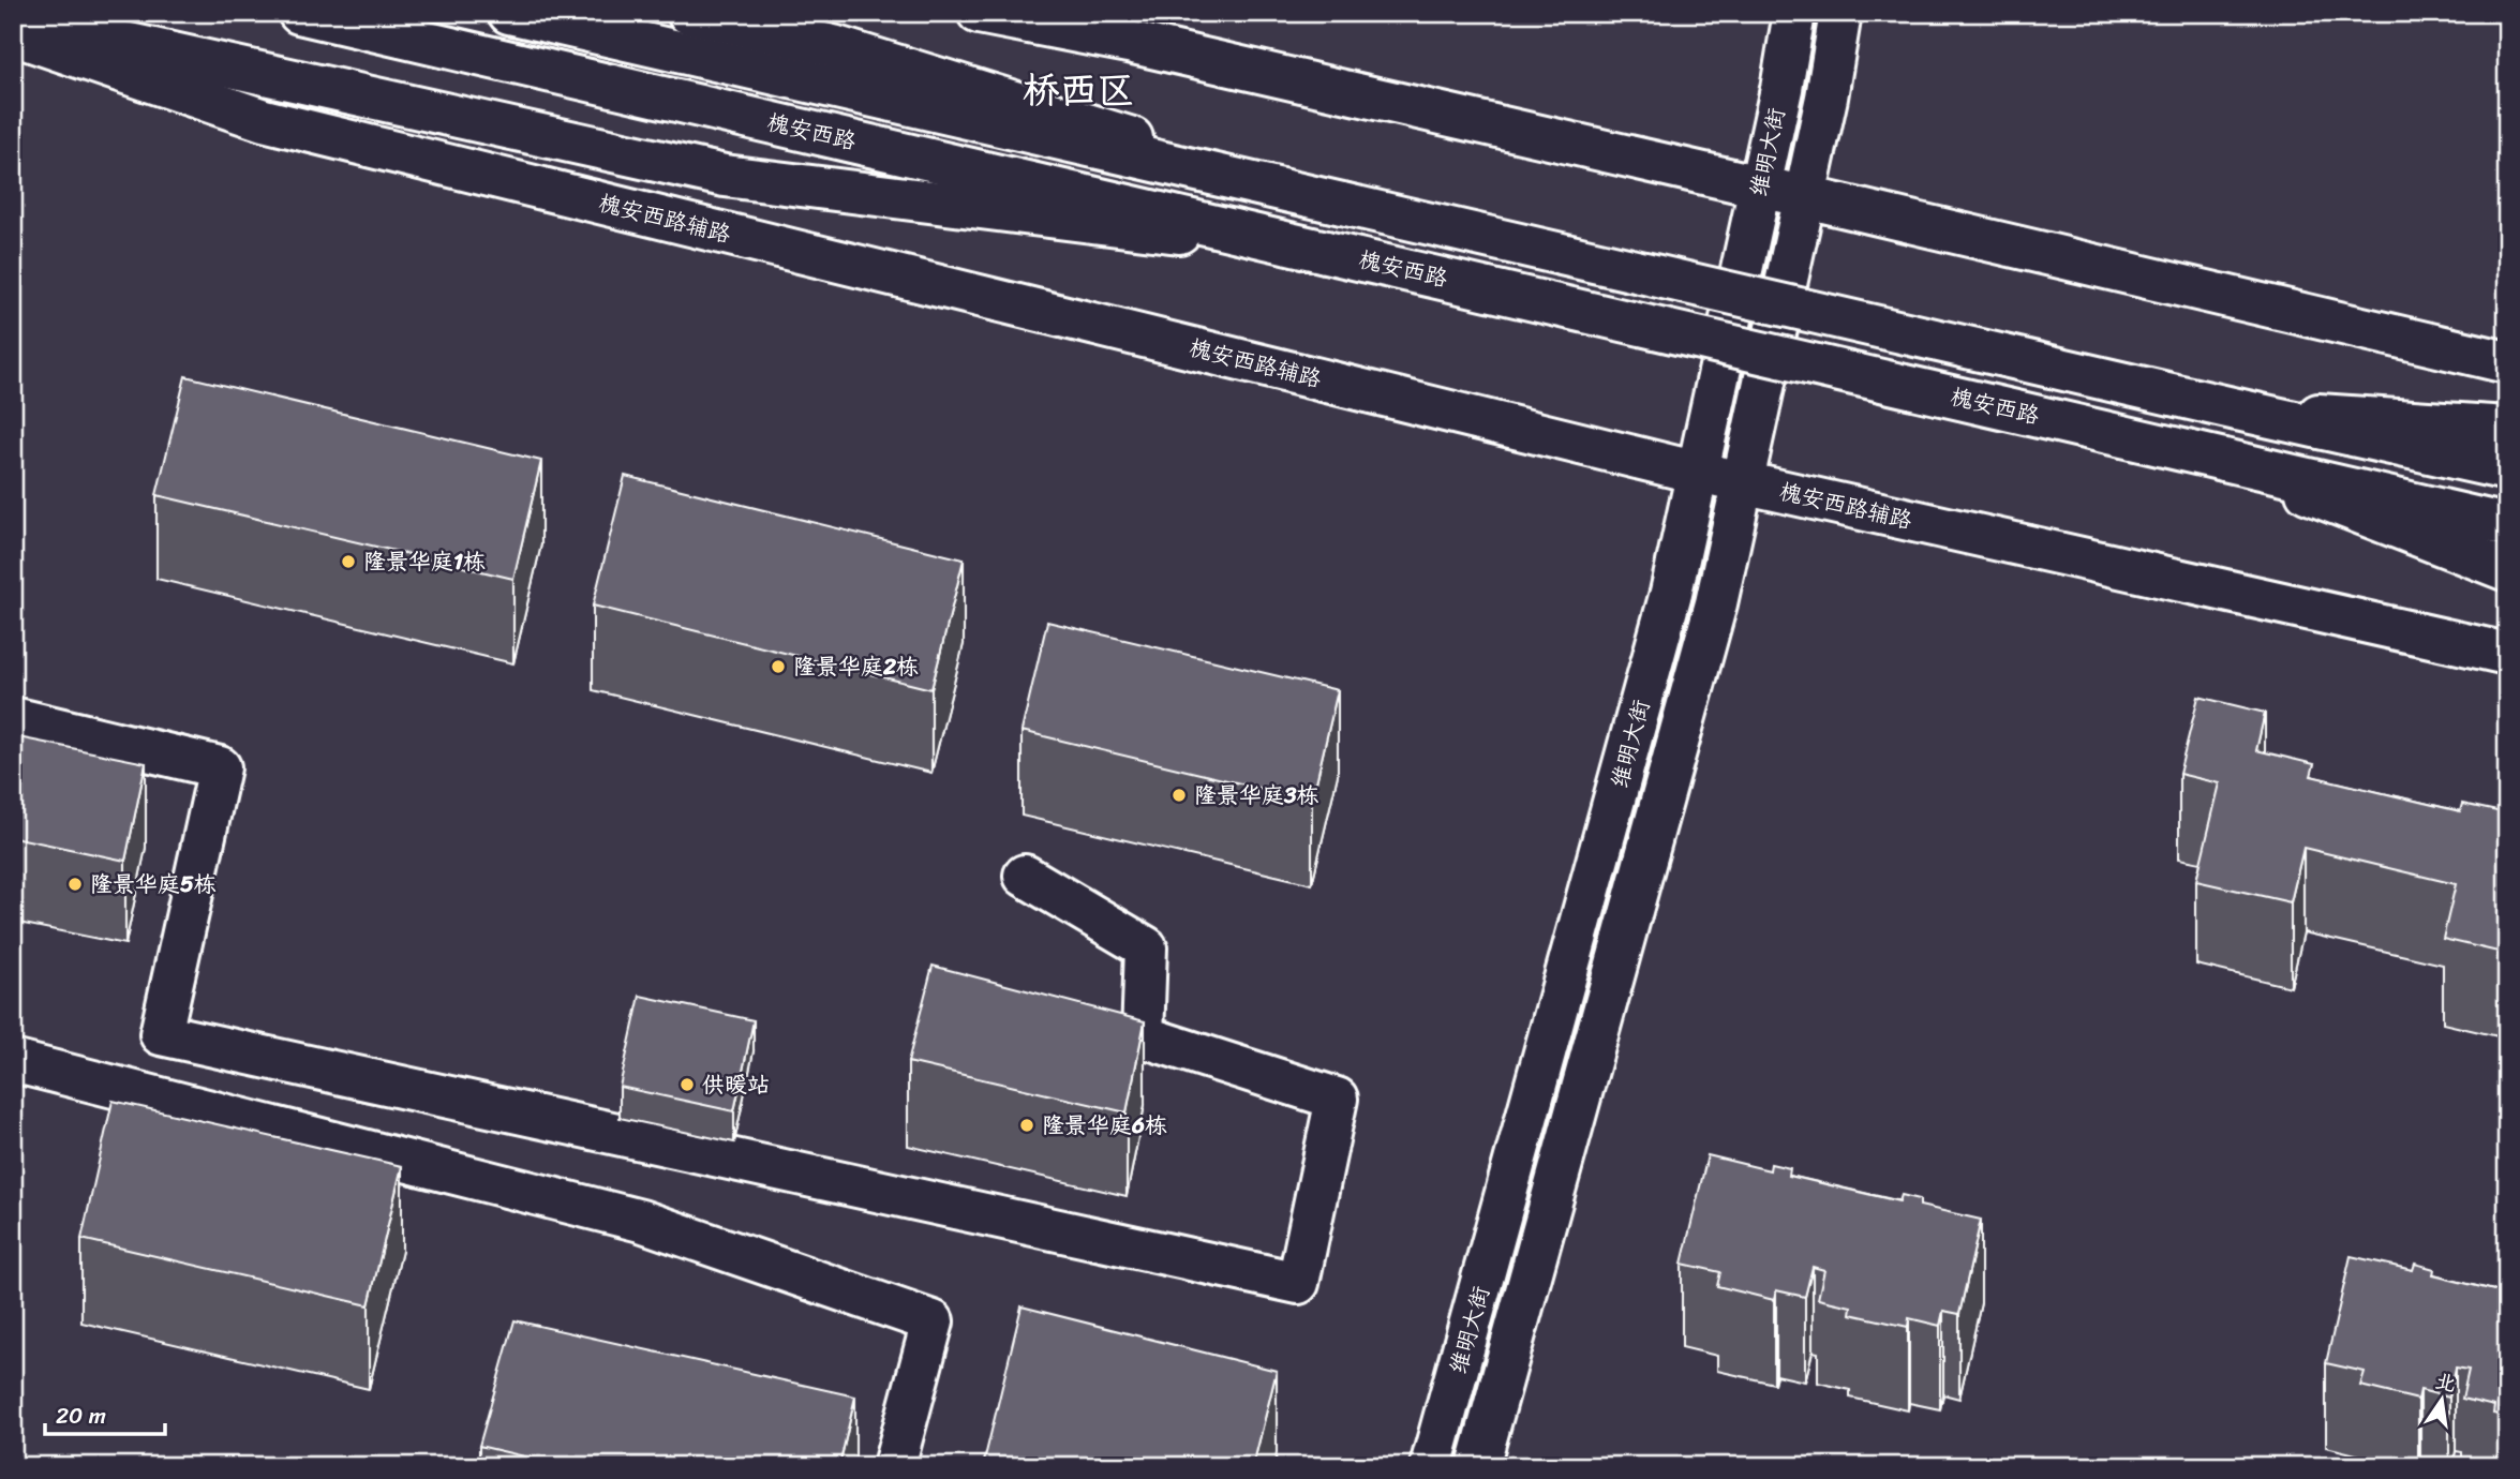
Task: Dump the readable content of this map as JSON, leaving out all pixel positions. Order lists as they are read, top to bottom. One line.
{"streets":{"main road":["槐安西路","维明大街","槐安西路辅路"]},"crossings":[["维明大街","槐安西路辅路"]],"districts":["桥西区"],"places":["隆景华庭1栋","隆景华庭2栋","隆景华庭3栋","隆景华庭5栋","供暖站","隆景华庭6栋"],"scale_bar":"20 m","north":"top"}
